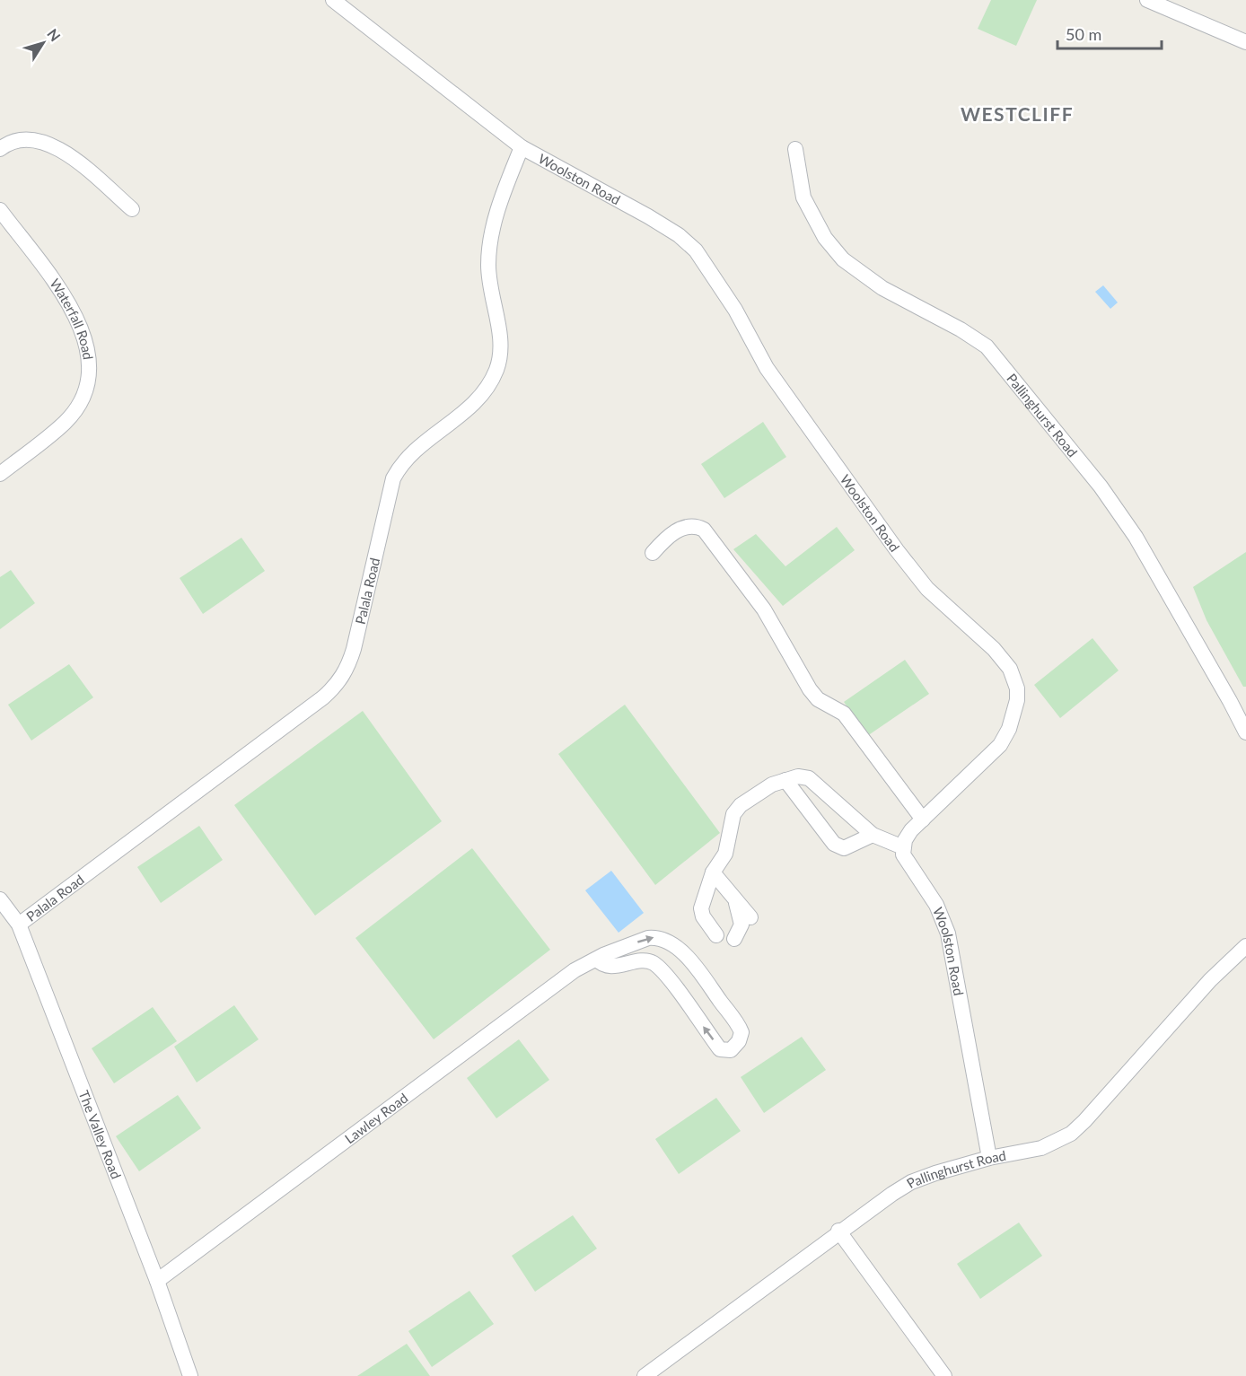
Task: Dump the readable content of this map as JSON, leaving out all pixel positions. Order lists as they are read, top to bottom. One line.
{"streets":{"street":["Woolston Road","Waterfall Road","Pallinghurst Road","Palala Road","Lawley Road","The Valley Road"]},"crossings":[["Woolston Road","Pallinghurst Road"],["Woolston Road","Palala Road"],["Palala Road","The Valley Road"],["Lawley Road","The Valley Road"]],"districts":["WESTCLIFF"],"scale_bar":"50 m","north":"top right"}
